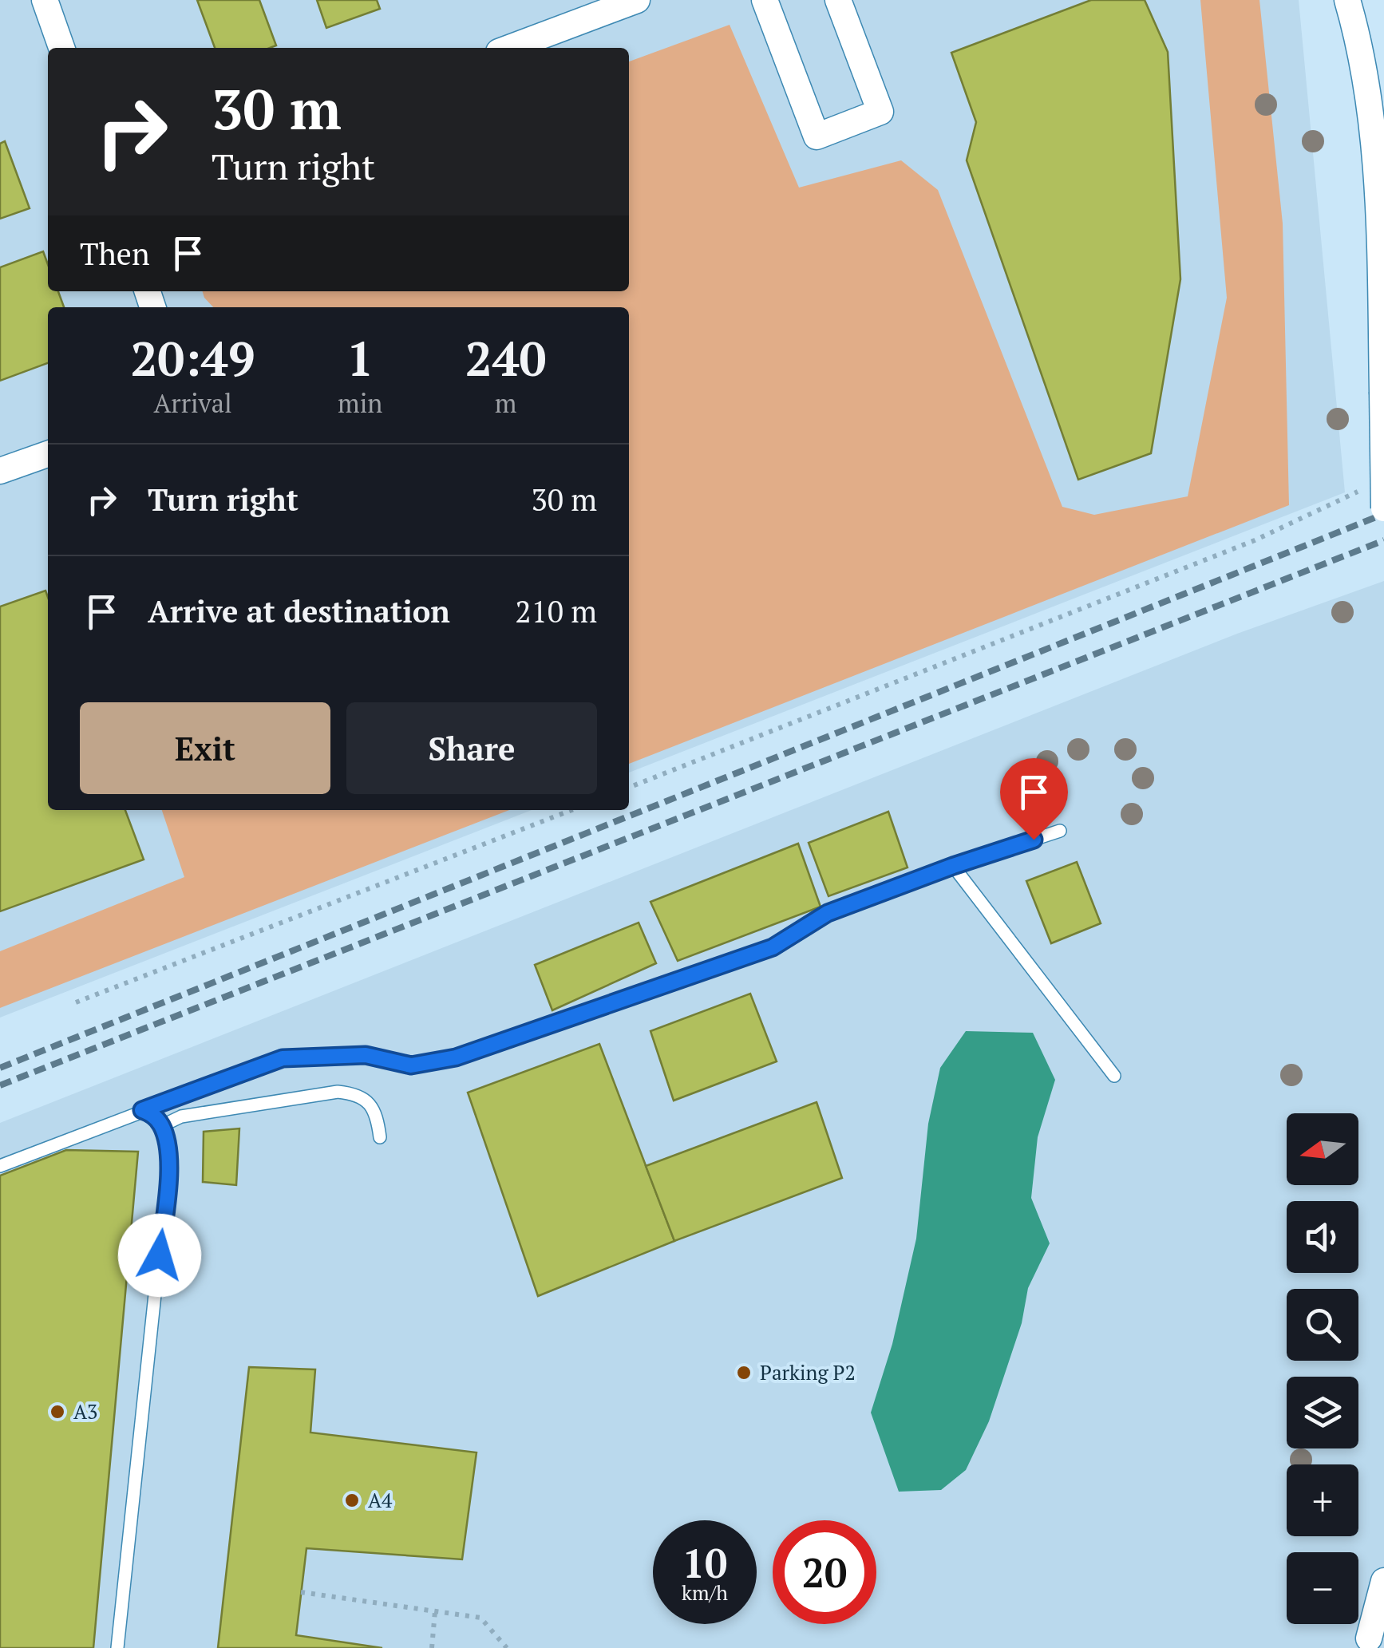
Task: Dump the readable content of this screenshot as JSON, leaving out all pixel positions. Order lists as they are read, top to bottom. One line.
{"places":["Parking P2","A3","A4"],"north":"left","page":{"turn":["30 m","Turn right"],"then":"Then","eta":["20:49","Arrival","1","min","240","m"],"list":[{"name":"Turn right","value":"30 m"},{"name":"Arrive at destination","value":"210 m"}],"buttons":["Exit","Share"],"map_buttons":["+","−"],"speed":"10 km/h","limit":"20"}}
